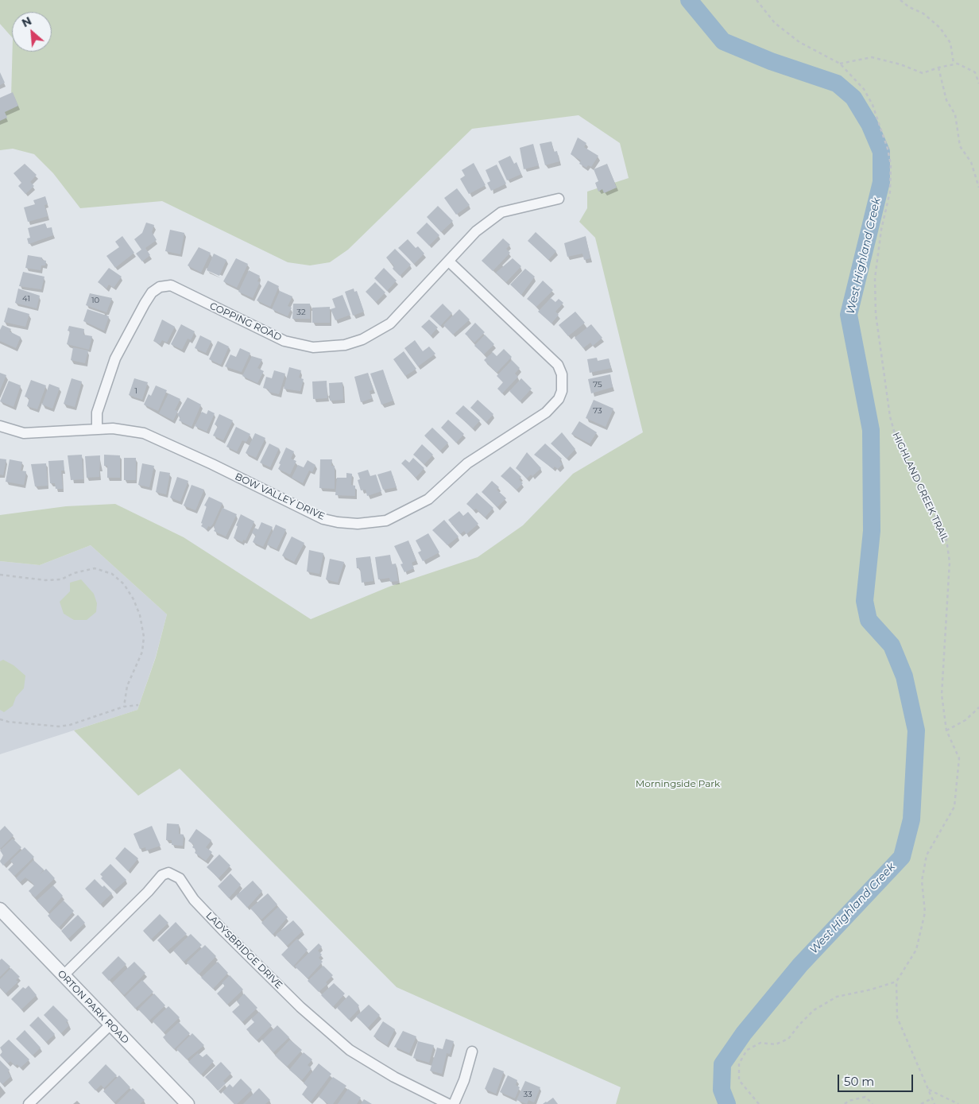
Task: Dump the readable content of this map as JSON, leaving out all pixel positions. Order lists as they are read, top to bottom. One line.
{"streets":{"street":["COPPING ROAD","BOW VALLEY DRIVE","LADYSBRIDGE DRIVE","ORTON PARK ROAD"],"path":["HIGHLAND CREEK TRAIL"]},"crossings":[["COPPING ROAD","BOW VALLEY DRIVE"],["LADYSBRIDGE DRIVE","ORTON PARK ROAD"]],"water":["West Highland Creek"],"parks":["Morningside Park"],"house_numbers":["41","10","32","75","1","73","33"],"scale_bar":"50 m","north":"top left"}
